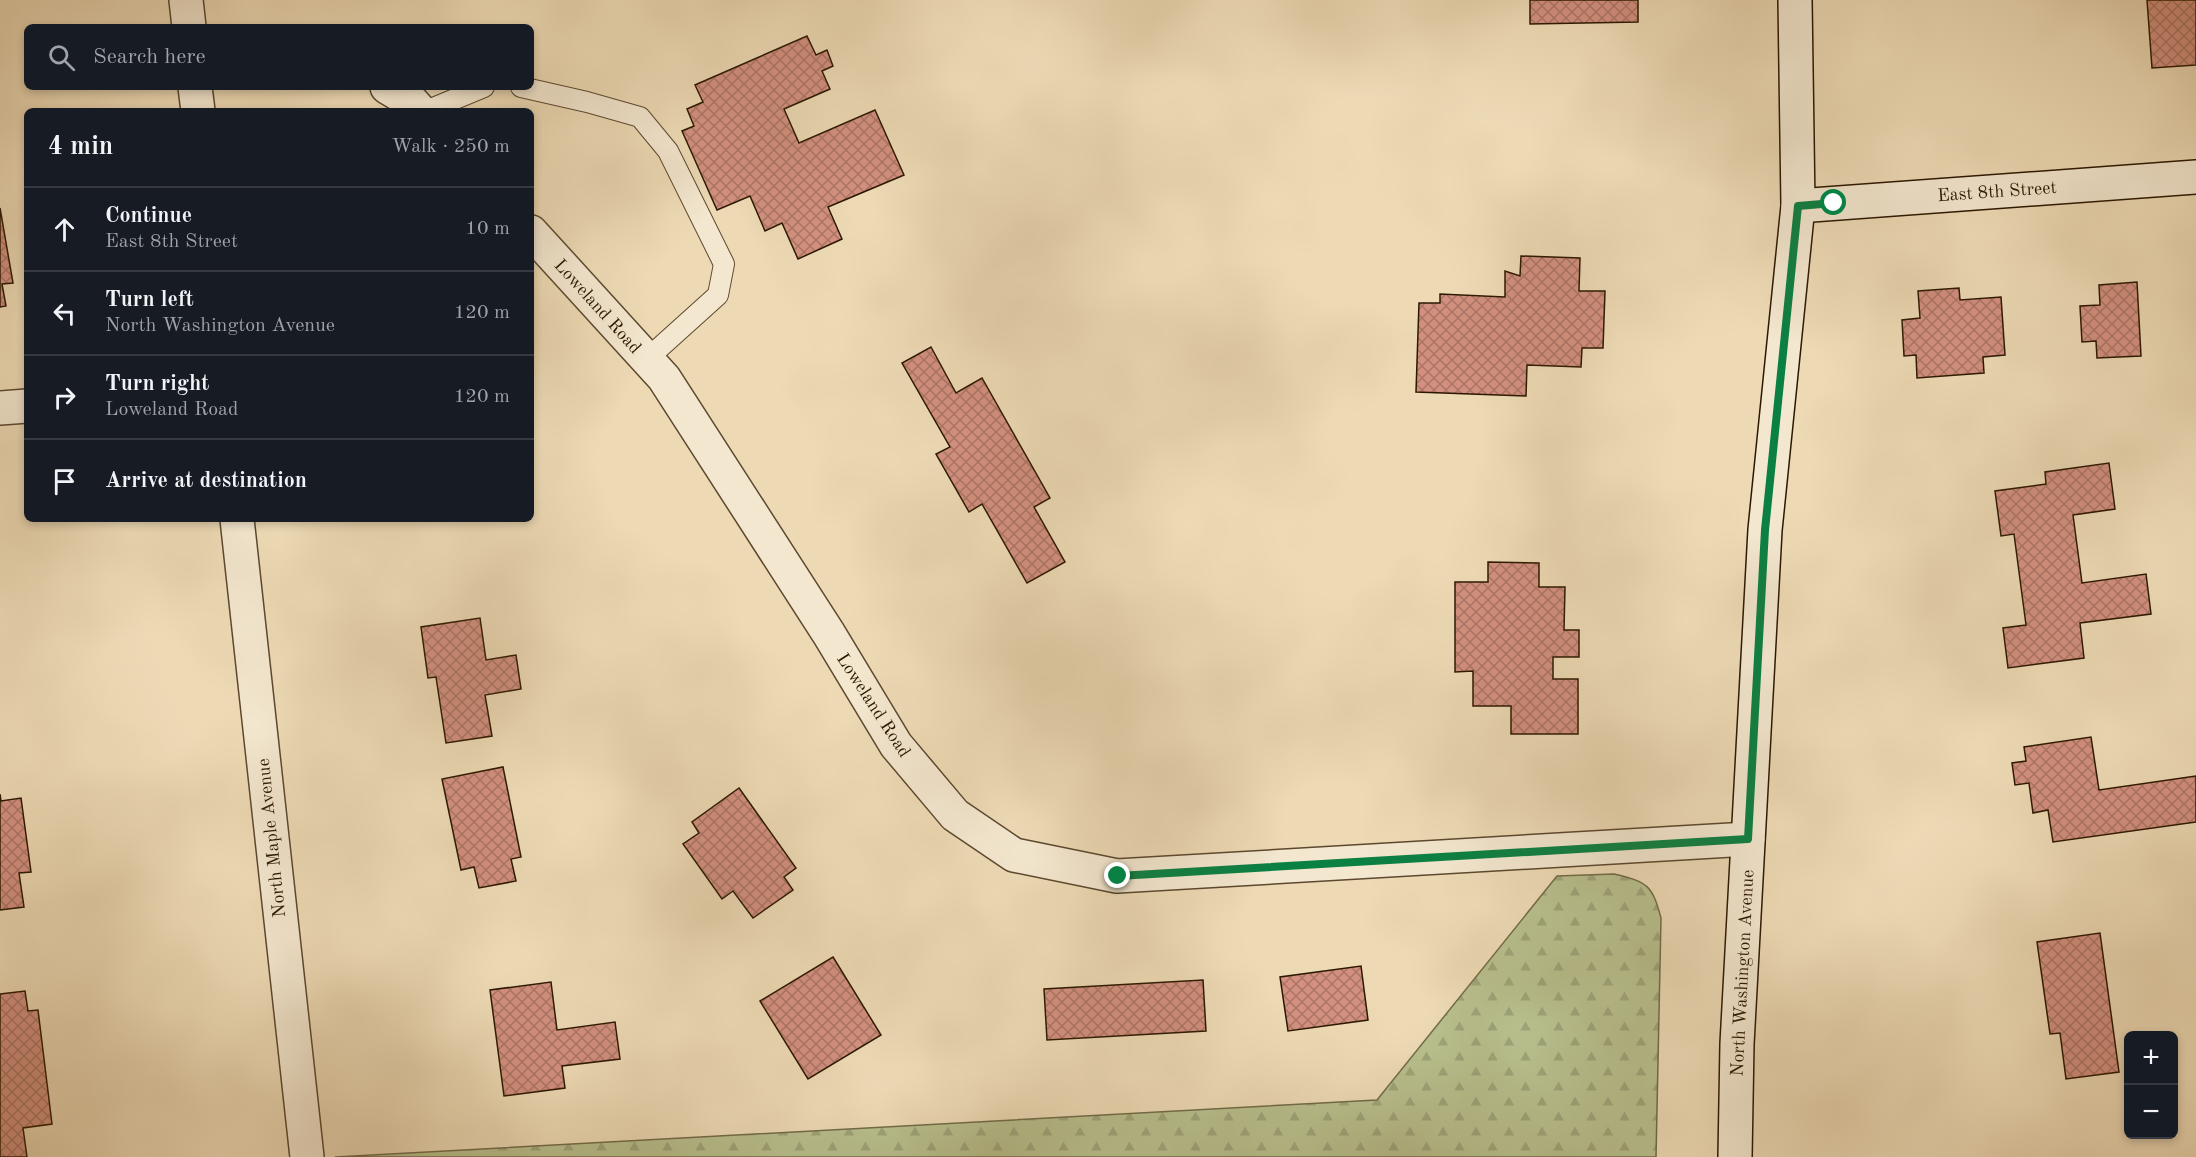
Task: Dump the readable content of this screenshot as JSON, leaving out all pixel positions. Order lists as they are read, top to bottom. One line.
{"streets":{"street":["East 8th Street","Loweland Road","North Maple Avenue","North Washington Avenue"]},"crossings":[["East 8th Street","North Washington Avenue"],["Loweland Road","North Washington Avenue"]],"page":{"search":"Search here","heading":["4 min","Walk · 250 m"],"list":[["Continue","East 8th Street","10 m"],["Turn left","North Washington Avenue","120 m"],["Turn right","Loweland Road","120 m"],"Arrive at destination"],"map_buttons":["+","−"]}}
